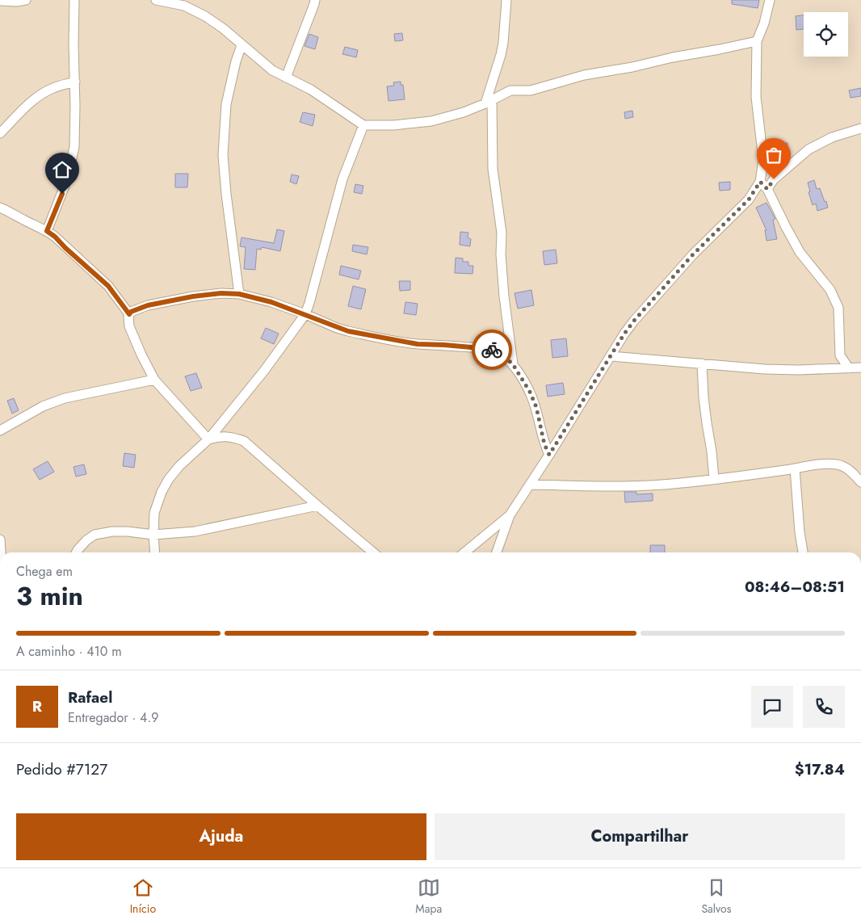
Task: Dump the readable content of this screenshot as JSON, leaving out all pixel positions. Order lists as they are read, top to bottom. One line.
{"page":{"heading":["3 min","Chega em","08:46–08:51"],"panel":["Rafael","Entregador · 4.9","Pedido #7127","$17.84"],"bar":"A caminho · 410 m","round":"R","buttons":["Ajuda","Compartilhar"],"tabs":["Início","Mapa","Salvos"]}}
